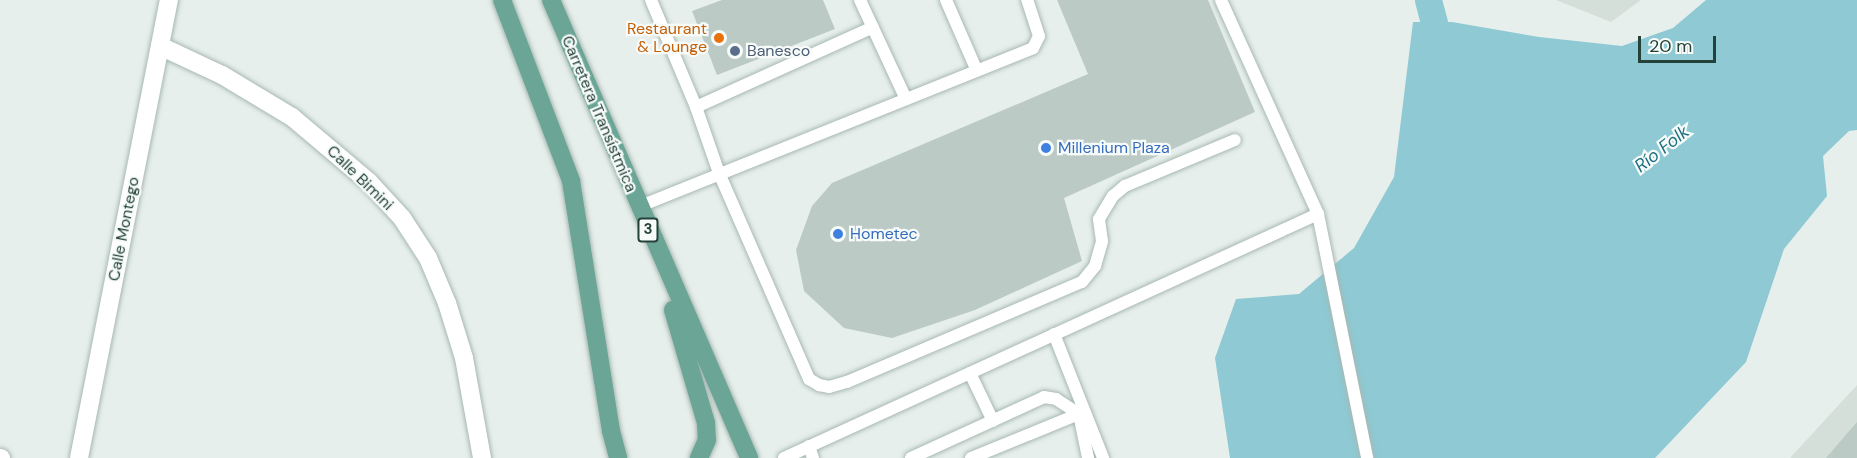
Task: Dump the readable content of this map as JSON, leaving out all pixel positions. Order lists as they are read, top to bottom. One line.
{"streets":{"main road":["Carretera Transístmica","3"],"street":["Calle Bimini","Calle Montego"]},"crossings":[["Calle Bimini","Calle Montego"]],"water":["Río Folk"],"places":["Restaurant & Lounge","Banesco","Millenium Plaza","Hometec"],"scale_bar":"20 m"}
